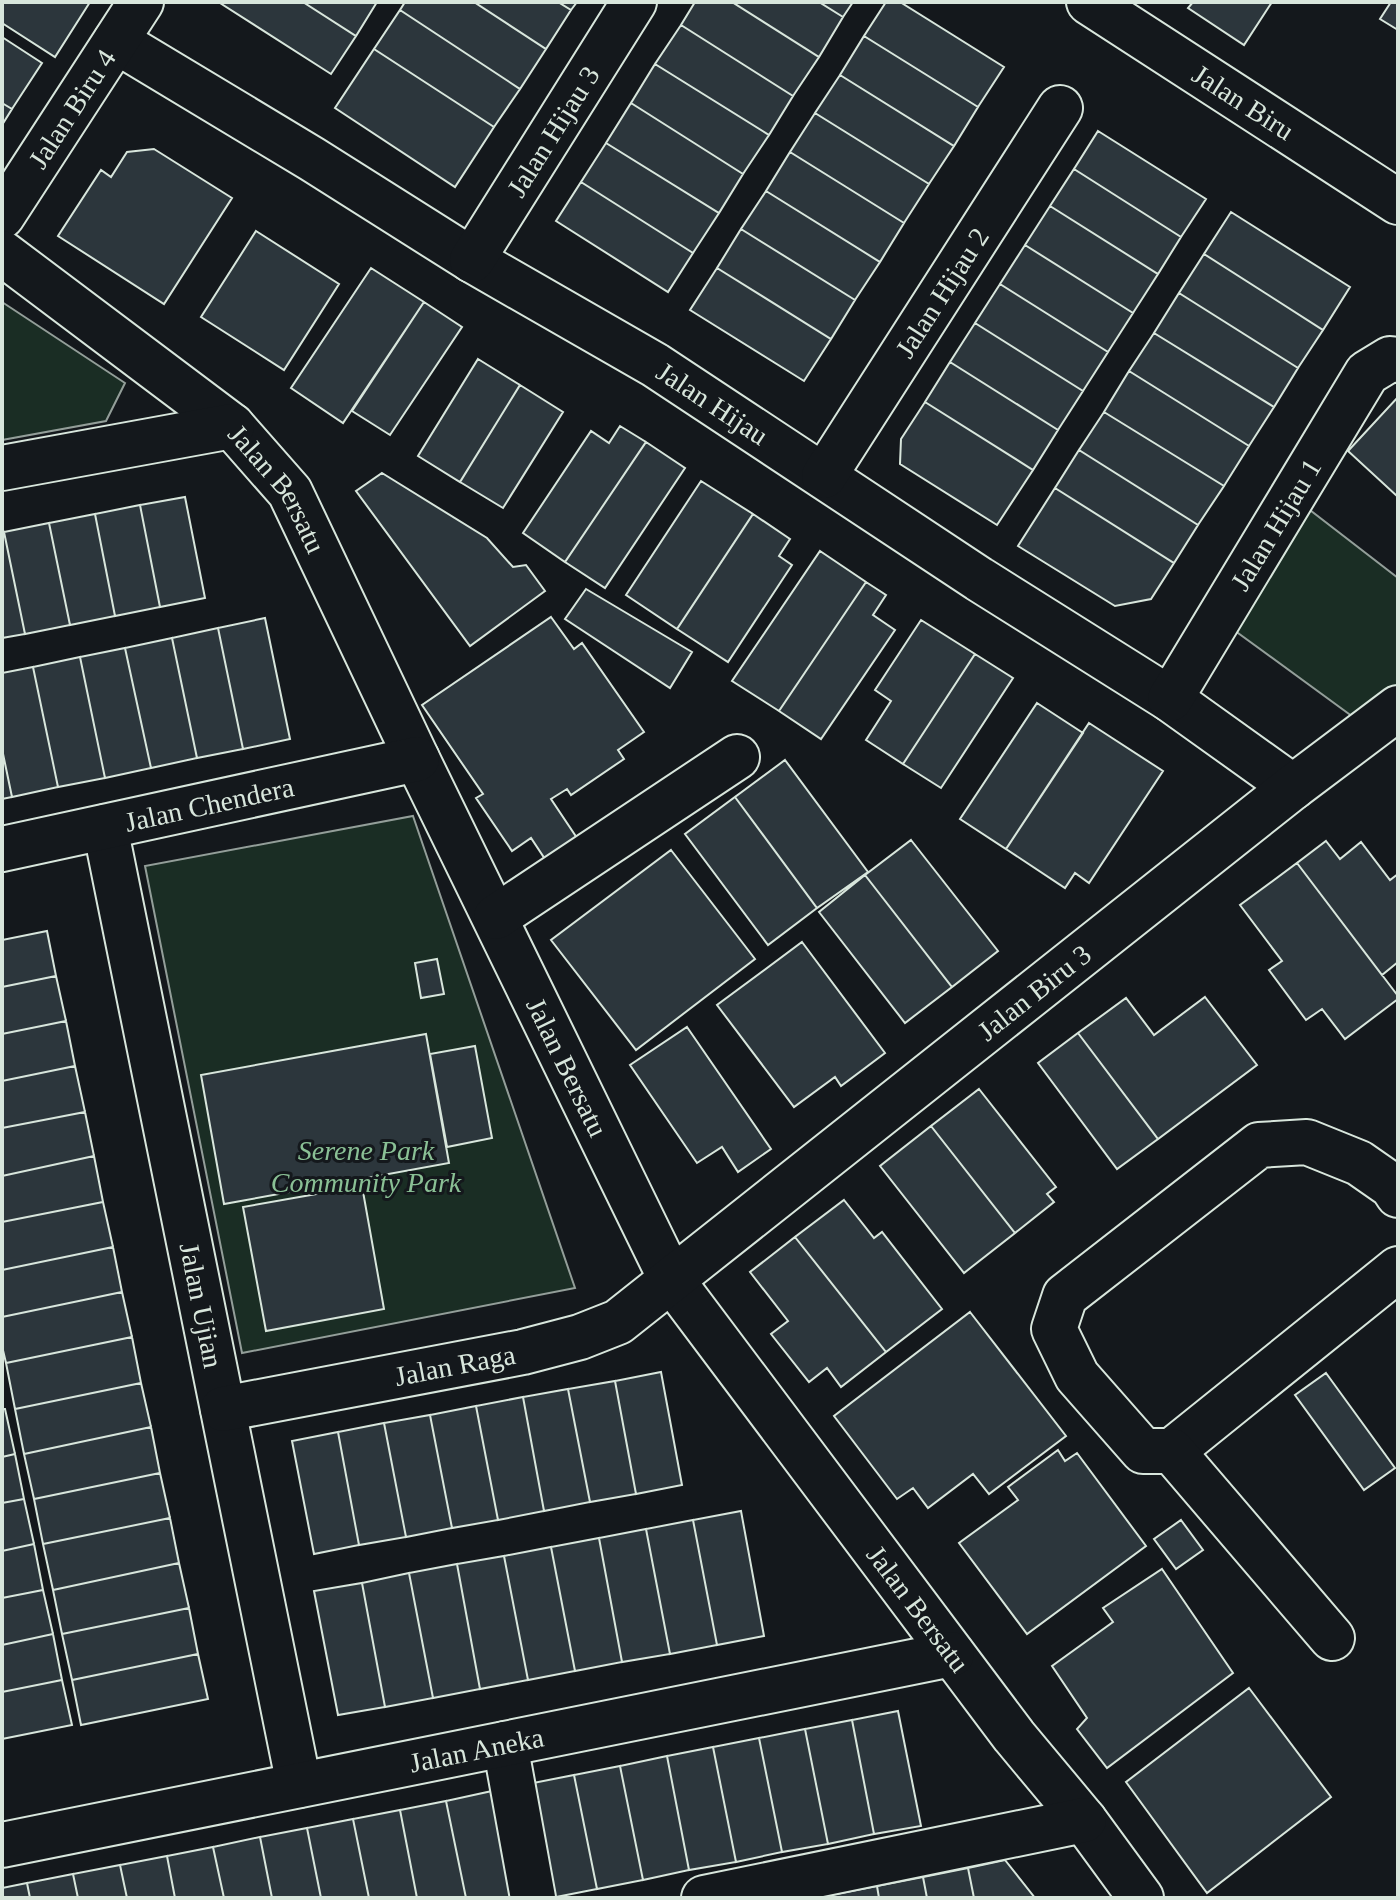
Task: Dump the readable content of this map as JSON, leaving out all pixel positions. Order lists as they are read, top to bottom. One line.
{"streets":{"street":["Jalan Biru","Jalan Biru 4","Jalan Hijau 3","Jalan Hijau 2","Jalan Hijau","Jalan Bersatu","Jalan Hijau 1","Jalan Chendera","Jalan Biru 3","Jalan Ujian","Jalan Raga","Jalan Aneka"]},"crossings":[["Jalan Biru 4","Jalan Hijau"],["Jalan Hijau 3","Jalan Hijau"],["Jalan Hijau 2","Jalan Hijau"],["Jalan Hijau","Jalan Hijau 1"],["Jalan Hijau","Jalan Biru 3"],["Jalan Bersatu","Jalan Chendera"],["Jalan Bersatu","Jalan Biru 3"],["Jalan Bersatu","Jalan Raga"],["Jalan Bersatu","Jalan Aneka"],["Jalan Chendera","Jalan Ujian"],["Jalan Biru 3","Jalan Raga"],["Jalan Ujian","Jalan Raga"],["Jalan Ujian","Jalan Aneka"]],"parks":["Serene Park Community Park"]}
